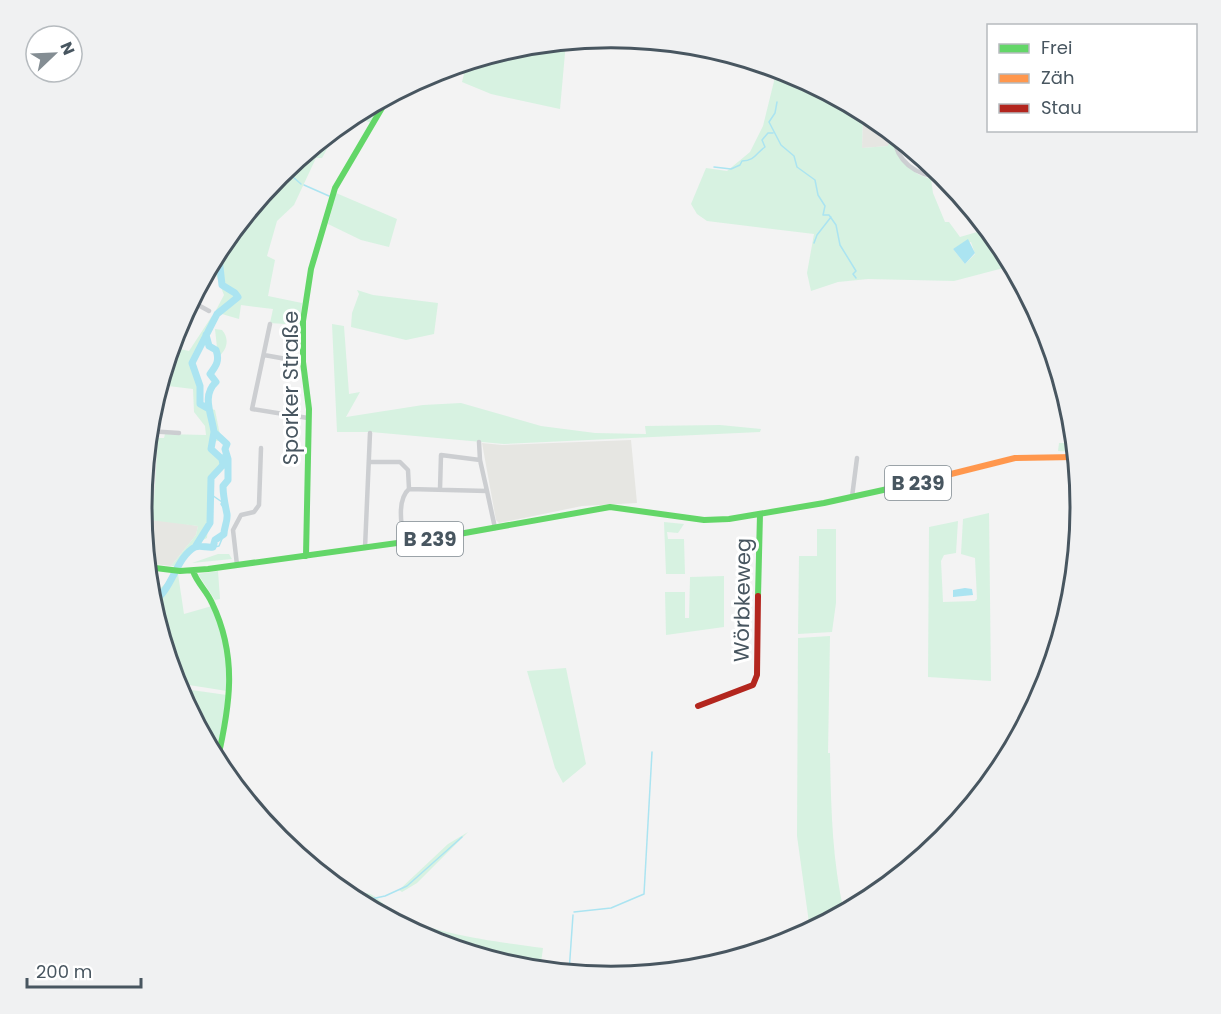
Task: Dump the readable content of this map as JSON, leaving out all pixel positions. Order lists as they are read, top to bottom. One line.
{"streets":{"main road":["Sporker Straße","B 239","Wörbkeweg"]},"crossings":[["Sporker Straße","B 239"],["B 239","Wörbkeweg"]],"legend":["Frei","Zäh","Stau"],"scale_bar":"200 m","north":"top right"}
